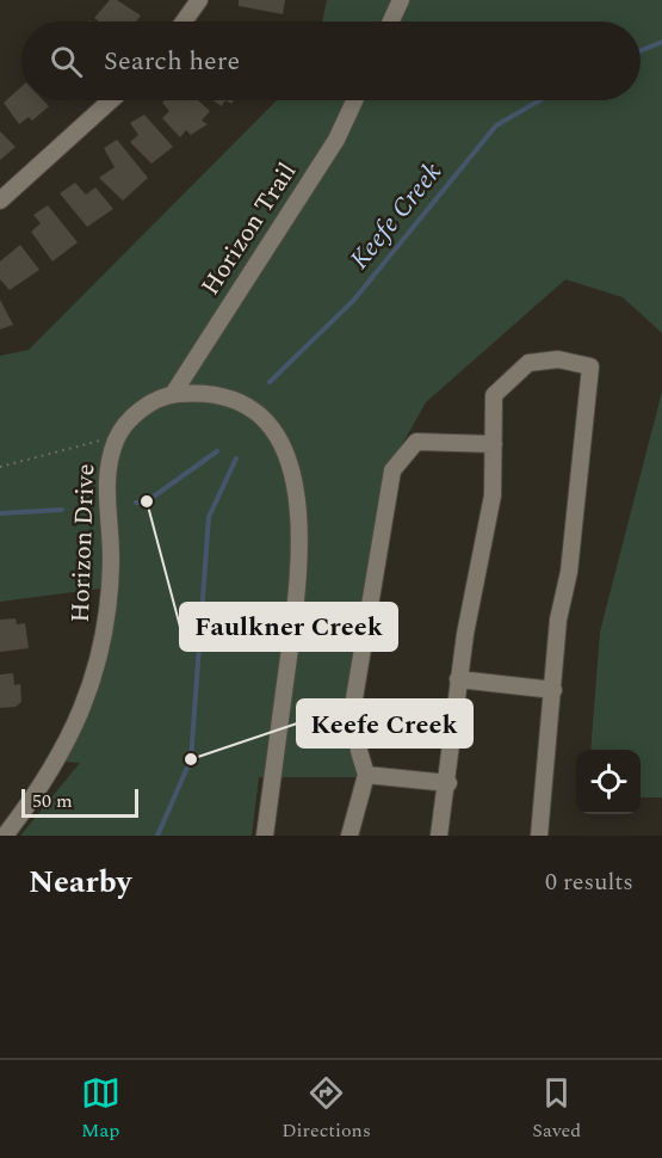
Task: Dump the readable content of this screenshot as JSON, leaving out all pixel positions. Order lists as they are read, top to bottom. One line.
{"streets":{"street":["Horizon Trail","Horizon Drive"]},"crossings":[["Horizon Trail","Horizon Drive"]],"water":["Keefe Creek"],"places":["Faulkner Creek","Keefe Creek"],"scale_bar":"50 m","page":{"search":"Search here","scale":"50 m","heading":["Nearby","0 results"],"nav":["Map","Directions","Saved"]}}
